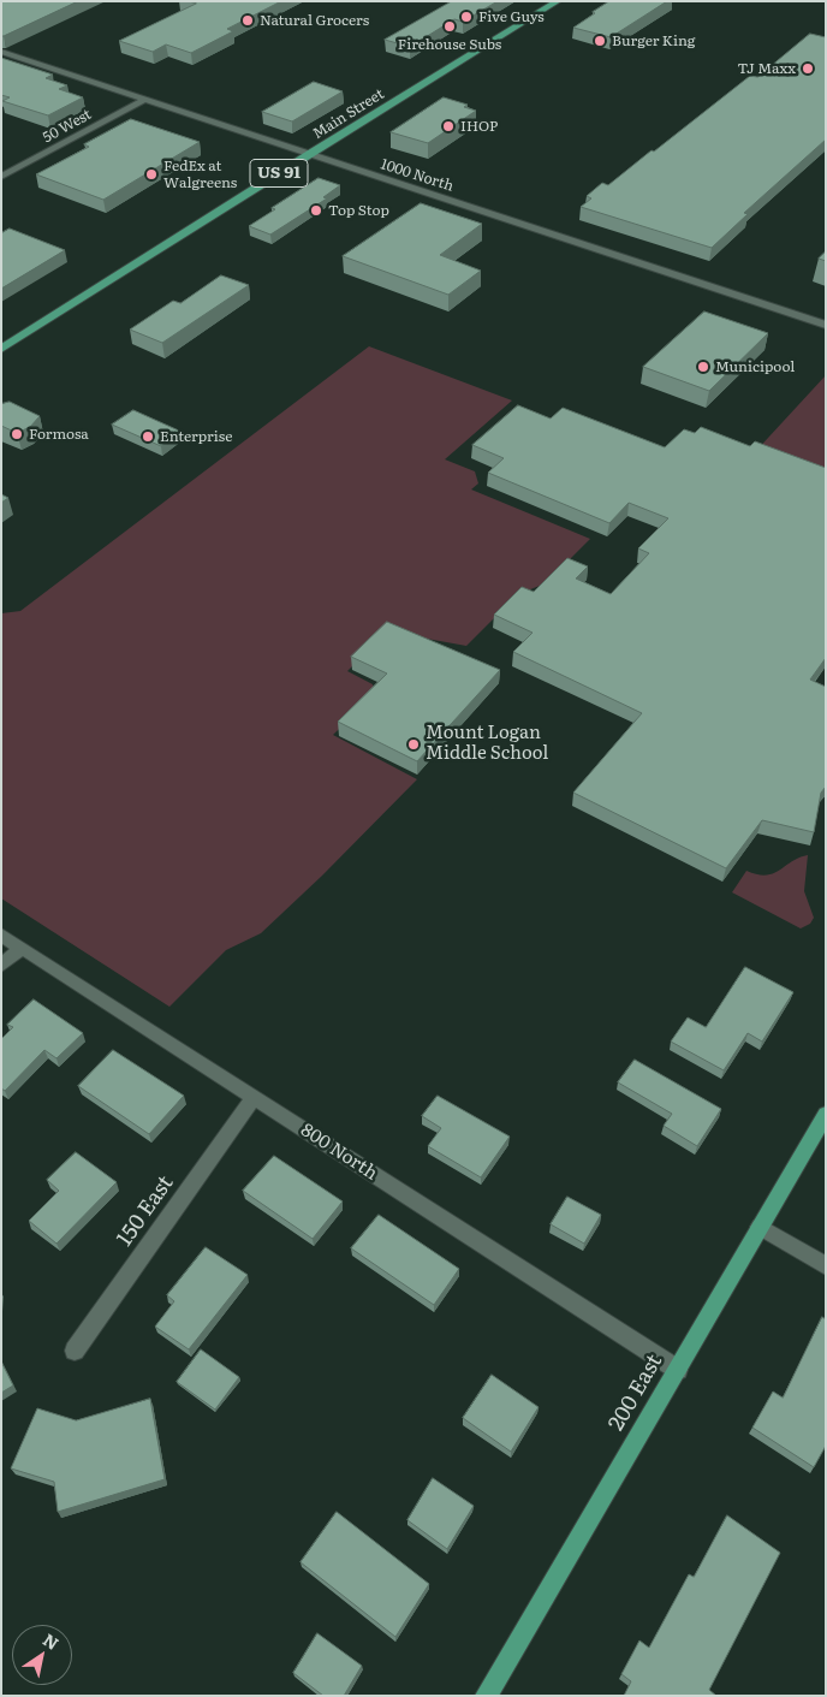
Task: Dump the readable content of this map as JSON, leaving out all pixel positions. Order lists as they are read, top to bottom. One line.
{"streets":{"main road":["Main Street","US 91","200 East"],"street":["50 West","1000 North","800 North","150 East"]},"crossings":[["Main Street","1000 North"],["50 West","1000 North"],["800 North","150 East"],["800 North","200 East"]],"places":["Five Guys","Natural Grocers","Firehouse Subs","Burger King","TJ Maxx","IHOP","FedEx at Walgreens","Top Stop","Municipool","Formosa","Enterprise","Mount Logan Middle School"],"north":"top right"}
